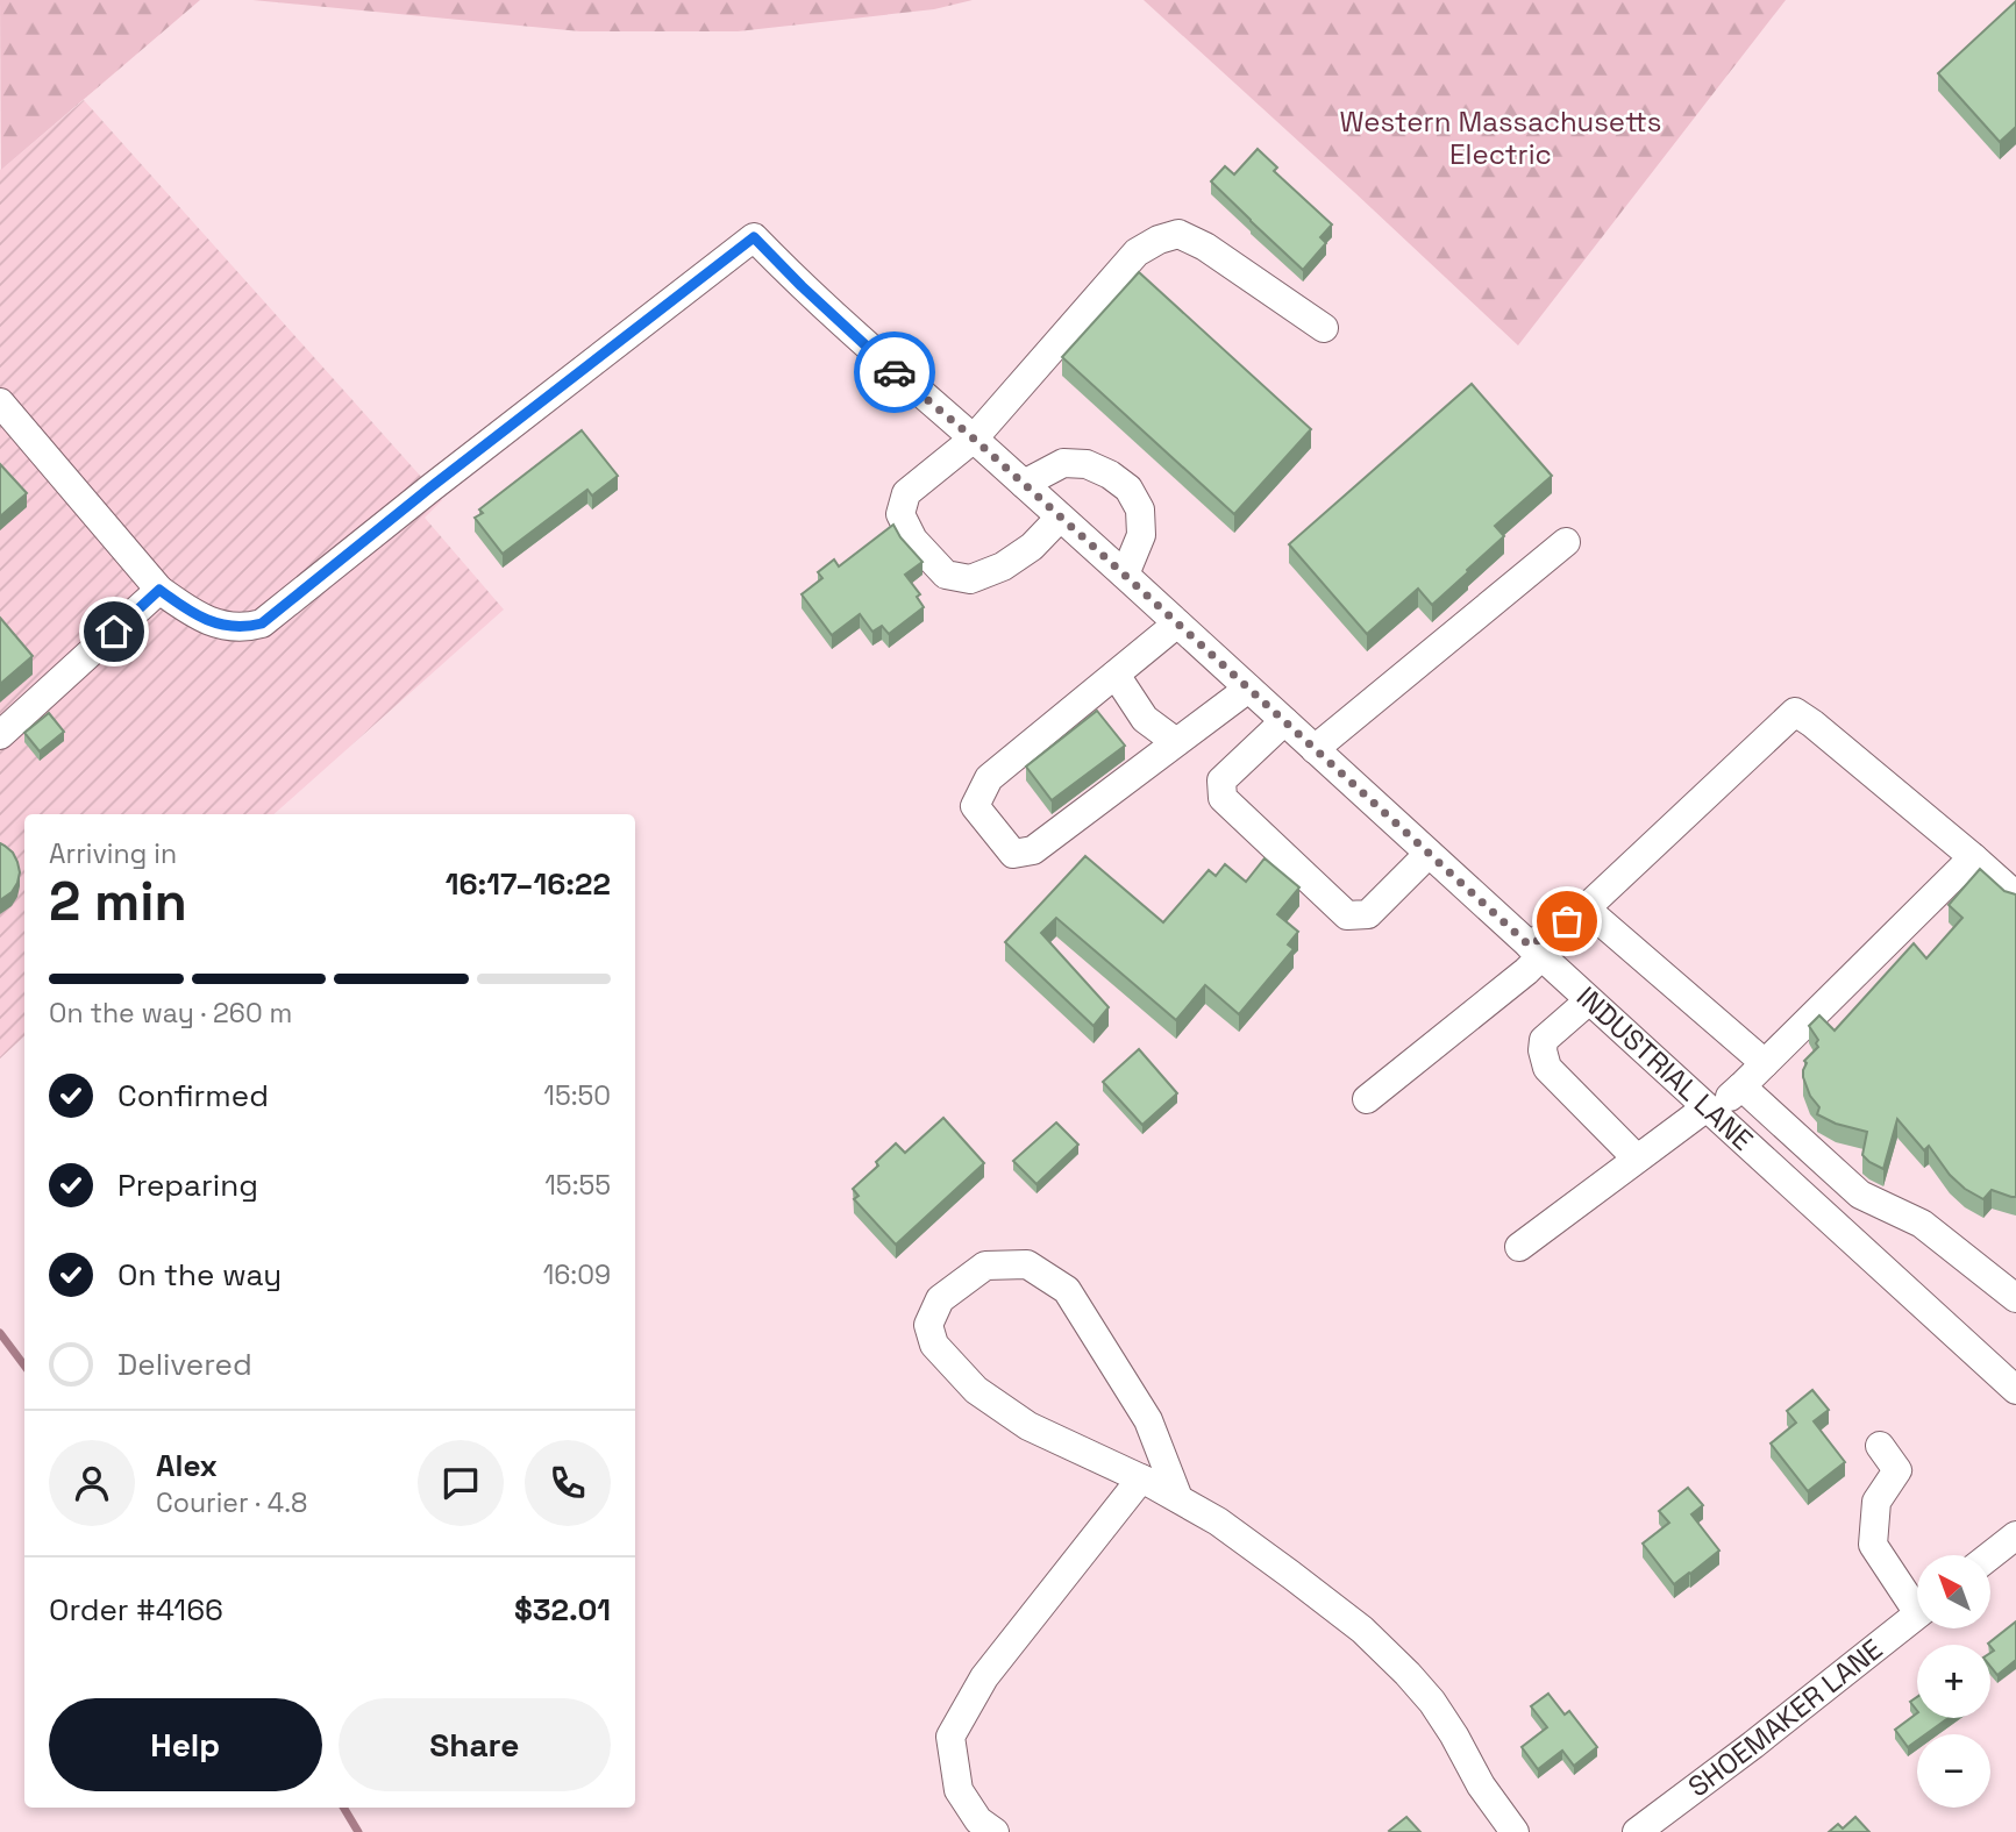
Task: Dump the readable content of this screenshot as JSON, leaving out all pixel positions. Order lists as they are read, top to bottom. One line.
{"streets":{"street":["INDUSTRIAL LANE","SHOEMAKER LANE"]},"parks":["Western Massachusetts Electric"],"north":"top left","page":{"heading":["2 min","Arriving in","16:17–16:22"],"panel":["Alex","Courier · 4.8","Order #4166","$32.01"],"bar":"On the way · 260 m","list":[["Confirmed","15:50"],["Preparing","15:55"],["On the way","16:09"],"Delivered"],"map_buttons":["+","−"],"buttons":["Help","Share"]}}
